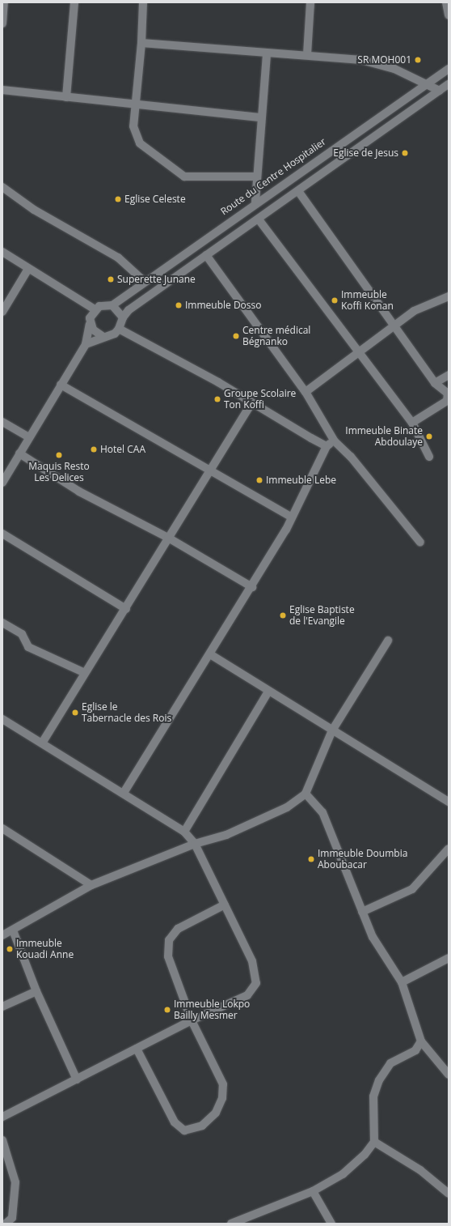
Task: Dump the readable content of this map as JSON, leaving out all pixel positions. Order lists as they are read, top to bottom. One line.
{"streets":{"street":["Route du Centre Hospitalier"]},"places":["SR MOH001","Eglise de Jesus","Eglise Celeste","Superette Junane","Immeuble Koffi Konan","Immeuble Dosso","Centre médical Bégnanko","Groupe Scolaire Ton Koffi","Immeuble Binate Abdoulaye","Hotel CAA","Maquis Resto Les Delices","Immeuble Lebe","Eglise Baptiste de l'Evangile","Eglise le Tabernacle des Rois","Immeuble Doumbia Aboubacar","Immeuble Kouadi Anne","Immeuble Lokpo Bailly Mesmer"]}
